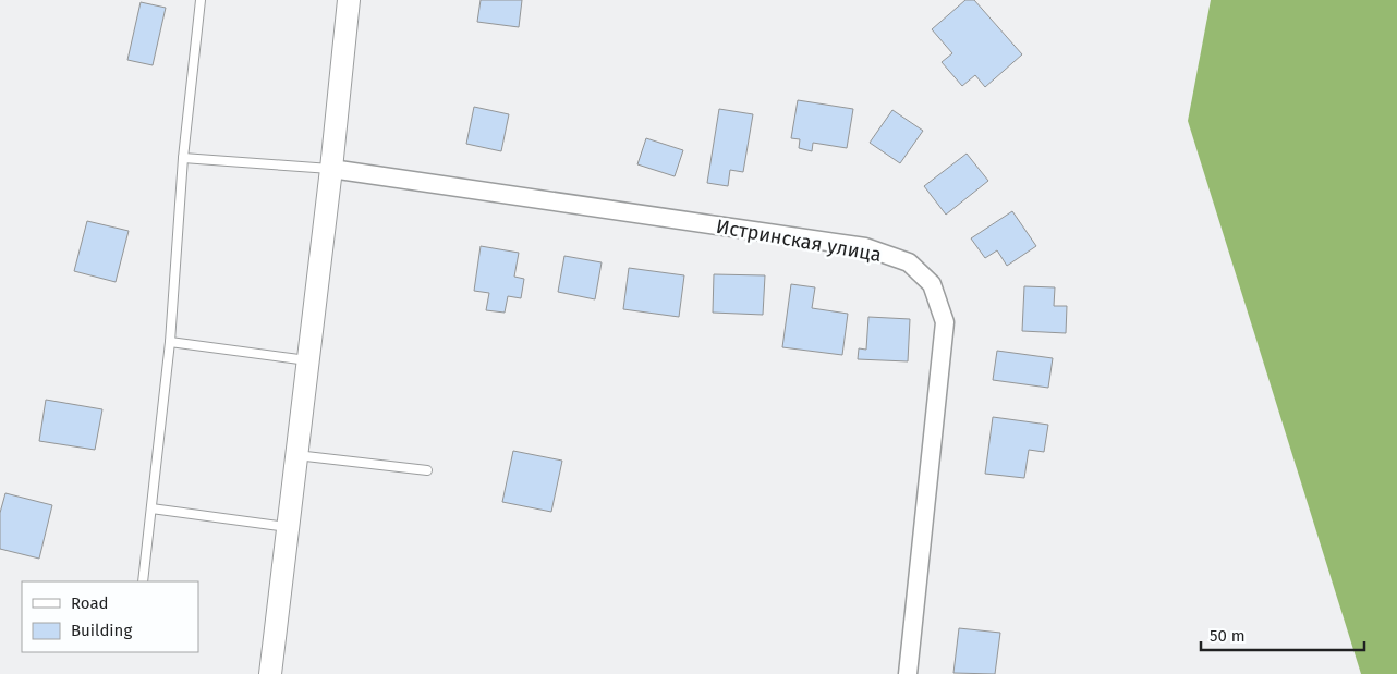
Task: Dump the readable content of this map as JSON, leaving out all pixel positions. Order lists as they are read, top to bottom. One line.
{"streets":{"street":["Истринская улица"]},"legend":["Road","Building"],"scale_bar":"50 m"}
